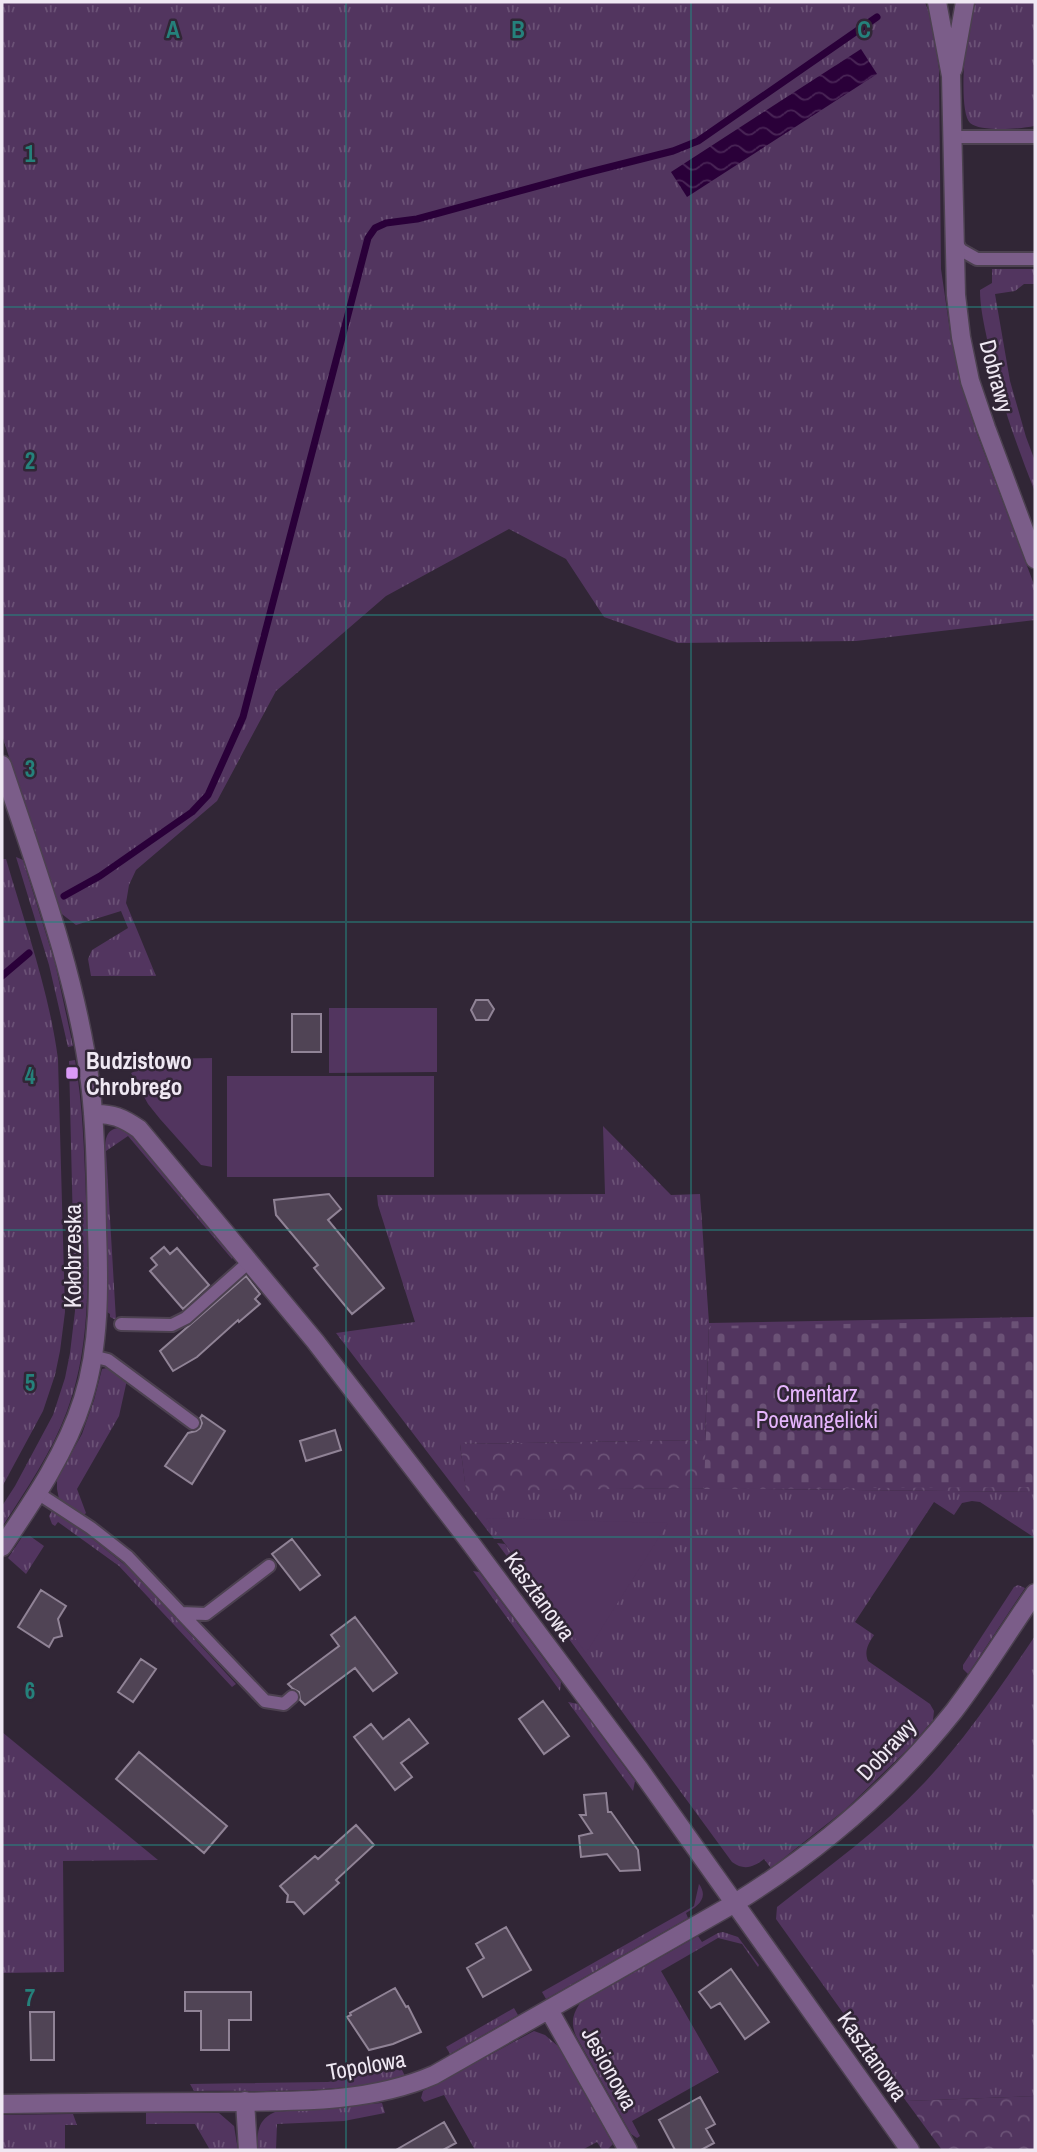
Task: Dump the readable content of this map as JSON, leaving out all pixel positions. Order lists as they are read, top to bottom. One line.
{"streets":{"street":["Dobrawy","Kołobrzeska","Kasztanowa","Topolowa","Jesionowa"]},"crossings":[["Dobrawy","Kasztanowa"],["Dobrawy","Topolowa"],["Kołobrzeska","Kasztanowa"],["Kasztanowa","Topolowa"],["Topolowa","Jesionowa"]],"parks":["Cmentarz Poewangelicki"],"places":{"transit":["Budzistowo Chrobrego"]},"grid":{"columns":["A","B","C"],"rows":["1","2","3","4","5","6","7"]}}
